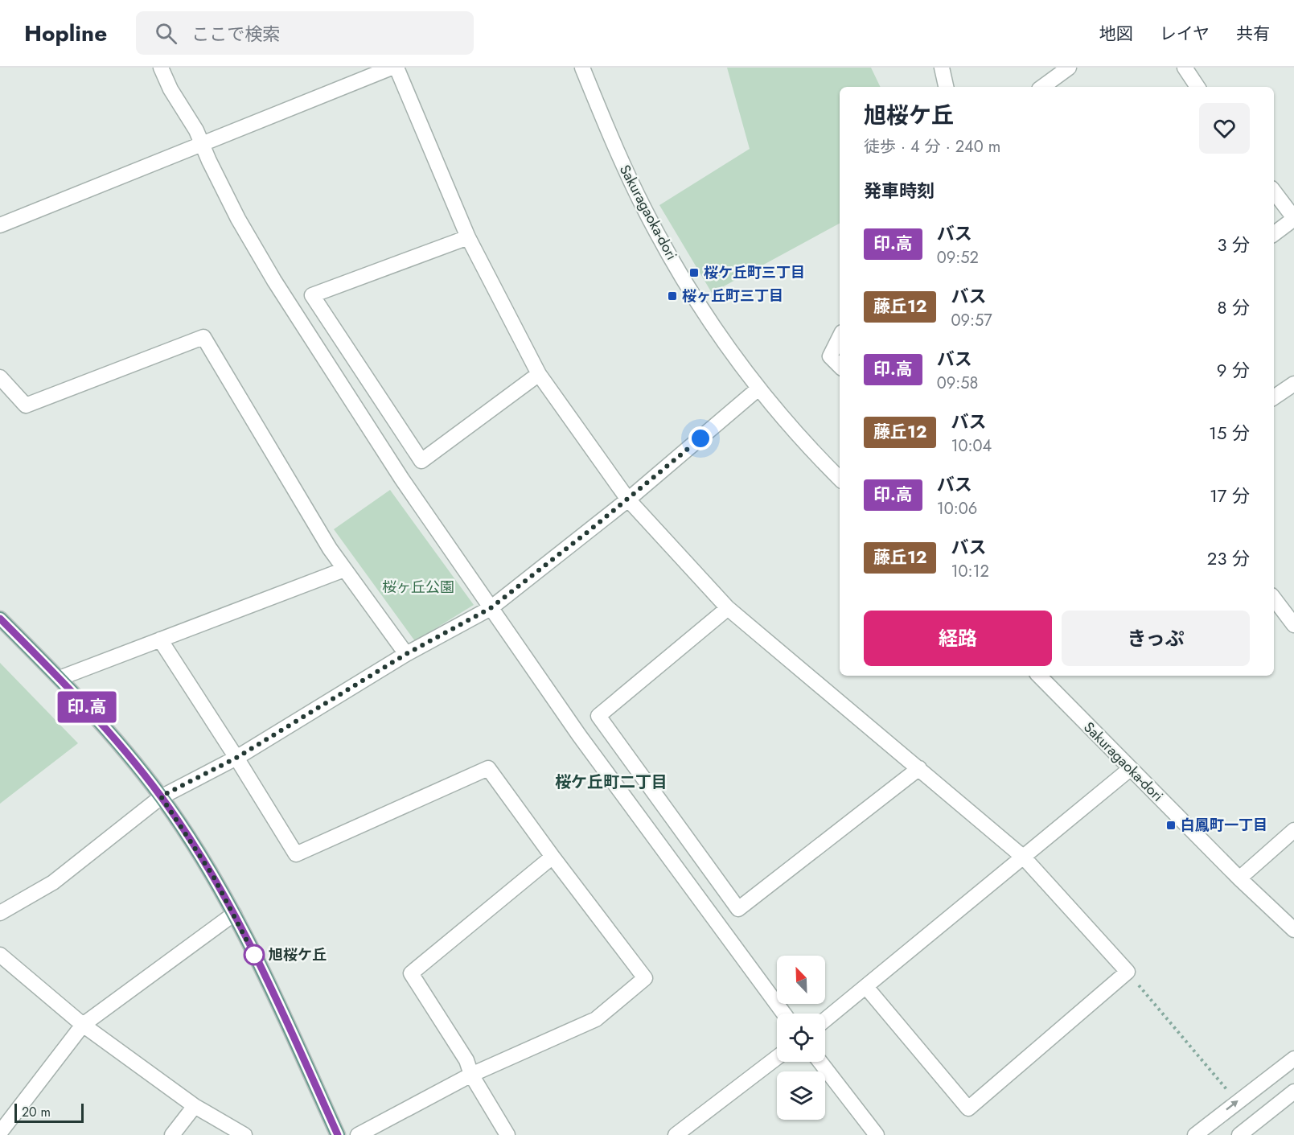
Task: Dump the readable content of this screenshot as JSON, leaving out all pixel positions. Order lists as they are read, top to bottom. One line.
{"streets":{"street":["Sakuragaoka-dori"]},"districts":["桜ケ丘町二丁目"],"parks":["桜ヶ丘公園"],"places":{"transit":["桜ケ丘町三丁目","桜ヶ丘町三丁目","白鳳町一丁目"],"other":["旭桜ケ丘"]},"lines":["bus line 印.高"],"scale_bar":"20 m","north":"top left","page":{"header":"Hopline","search":"ここで検索","nav":["地図","レイヤ","共有"],"on_map":"印.高","heading":[["旭桜ケ丘","徒歩 · 4 分 · 240 m"],"発車時刻"],"list":[{"mark":"印.高","name":"バス","note":"09:52","value":"3 分"},{"mark":"藤丘12","name":"バス","note":"09:57","value":"8 分"},{"mark":"印.高","name":"バス","note":"09:58","value":"9 分"},{"mark":"藤丘12","name":"バス","note":"10:04","value":"15 分"},{"mark":"印.高","name":"バス","note":"10:06","value":"17 分"},{"mark":"藤丘12","name":"バス","note":"10:12","value":"23 分"}],"buttons":["経路","きっぷ"],"scale":"20 m"}}
